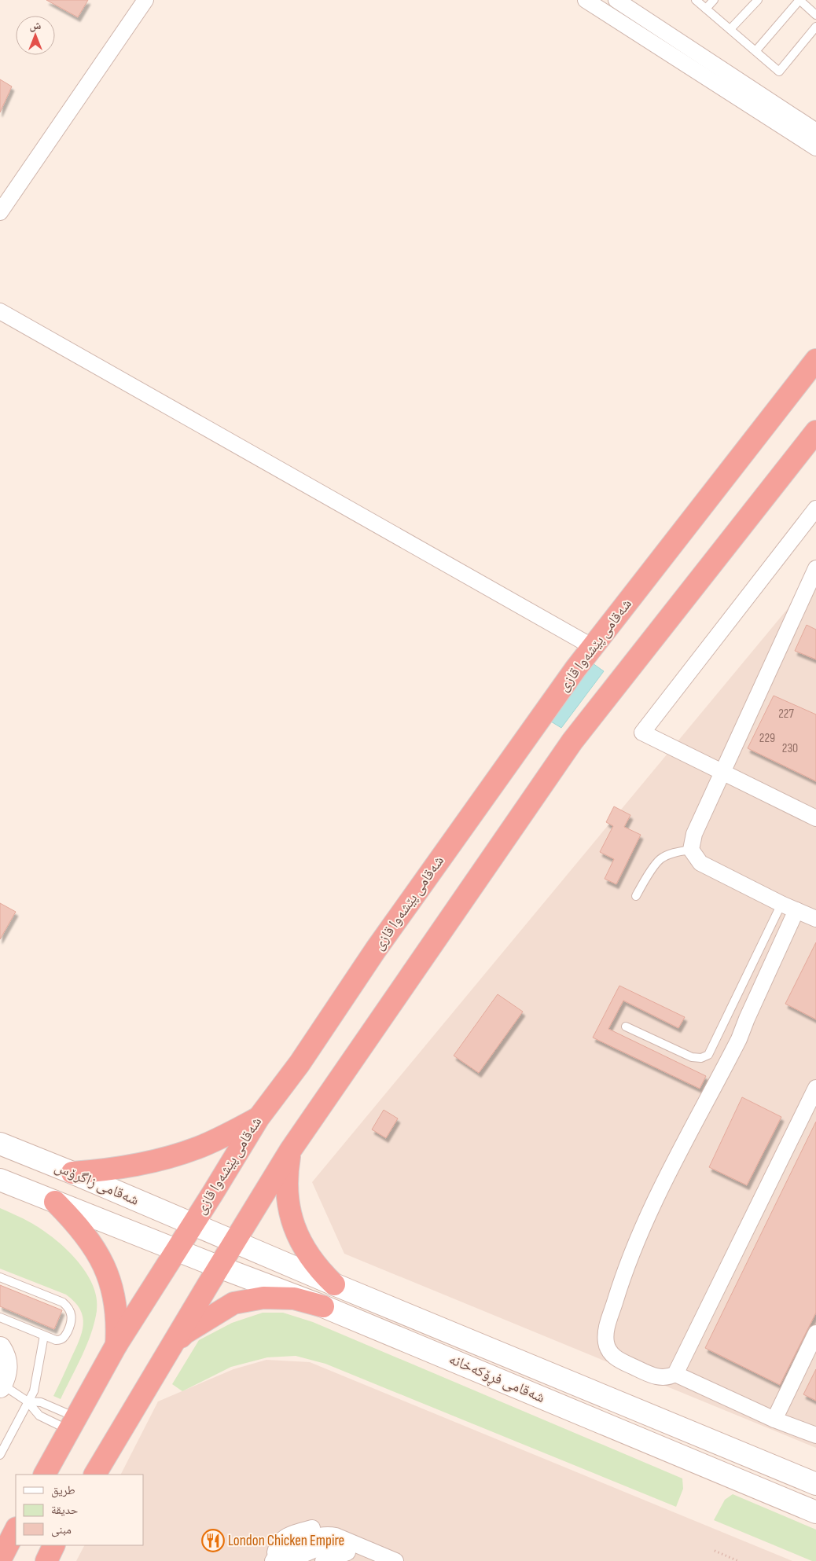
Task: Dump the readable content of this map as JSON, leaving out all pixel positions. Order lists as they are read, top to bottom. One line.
{"streets":{"highway":["شەقامی پێشەوا قازی"],"main road":["شەقامی زاگرۆس","شەقامی فڕۆکەخانە"]},"crossings":[["شەقامی پێشەوا قازی","شەقامی زاگرۆس"],["شەقامی پێشەوا قازی","شەقامی فڕۆکەخانە"],["شەقامی زاگرۆس","شەقامی فڕۆکەخانە"]],"places":{"restaurant":["London Chicken Empire"]},"house_numbers":["227","229","230"],"legend":["طريق","حديقة","مبنى"],"north":"top"}
